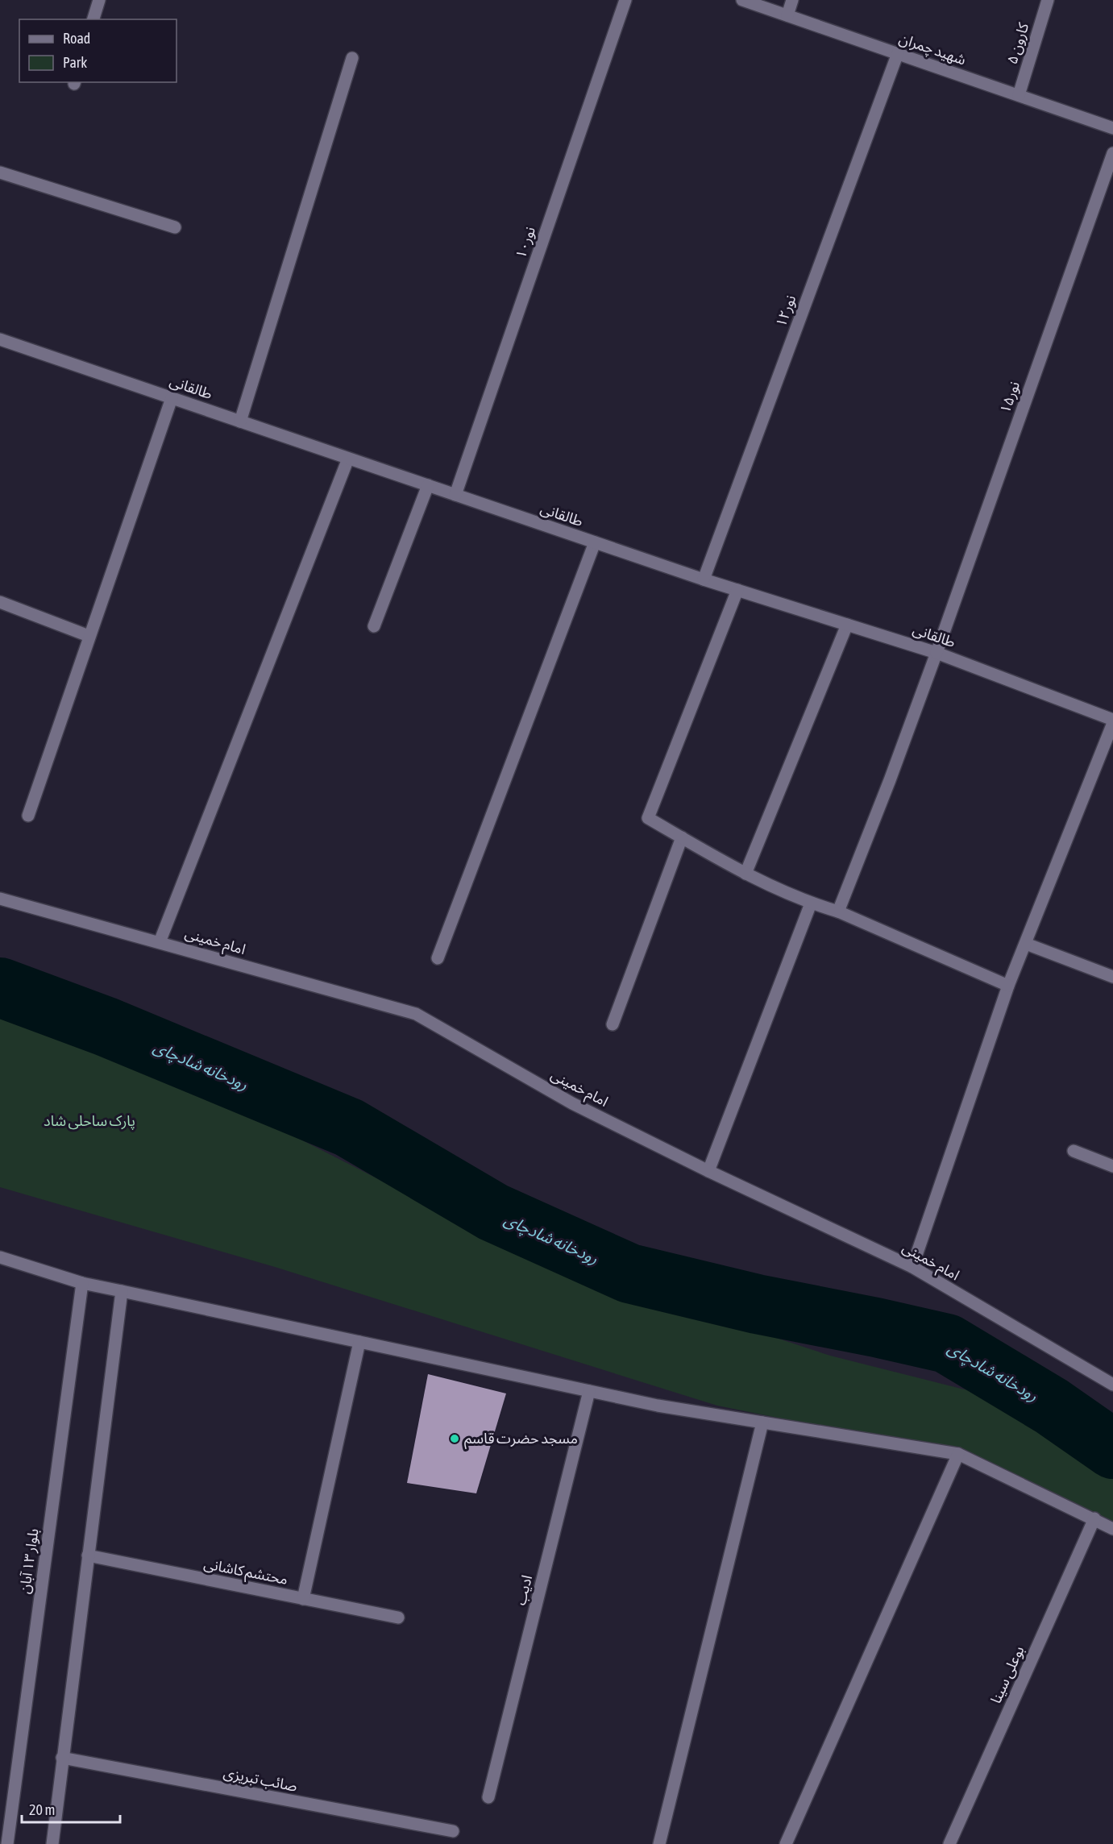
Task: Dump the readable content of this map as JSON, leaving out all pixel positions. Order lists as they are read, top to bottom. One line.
{"streets":{"street":["کارون ۵","شهید چمران","نور۱۰","نور۱۲","طالقانی","نور۱۵","امام خمینی","بلوار ۱۳ آبان","محتشم کاشانی","ادیب","بوعلی سینا","صائب تبریزی"]},"crossings":[["کارون ۵","شهید چمران"],["شهید چمران","نور۱۲"],["نور۱۰","طالقانی"],["نور۱۲","طالقانی"],["طالقانی","نور۱۵"]],"water":["رودخانه شادچای"],"parks":["پارک ساحلی شاد"],"places":["مسجد حضرت قاسم"],"legend":["Road","Park"],"scale_bar":"20 m"}
